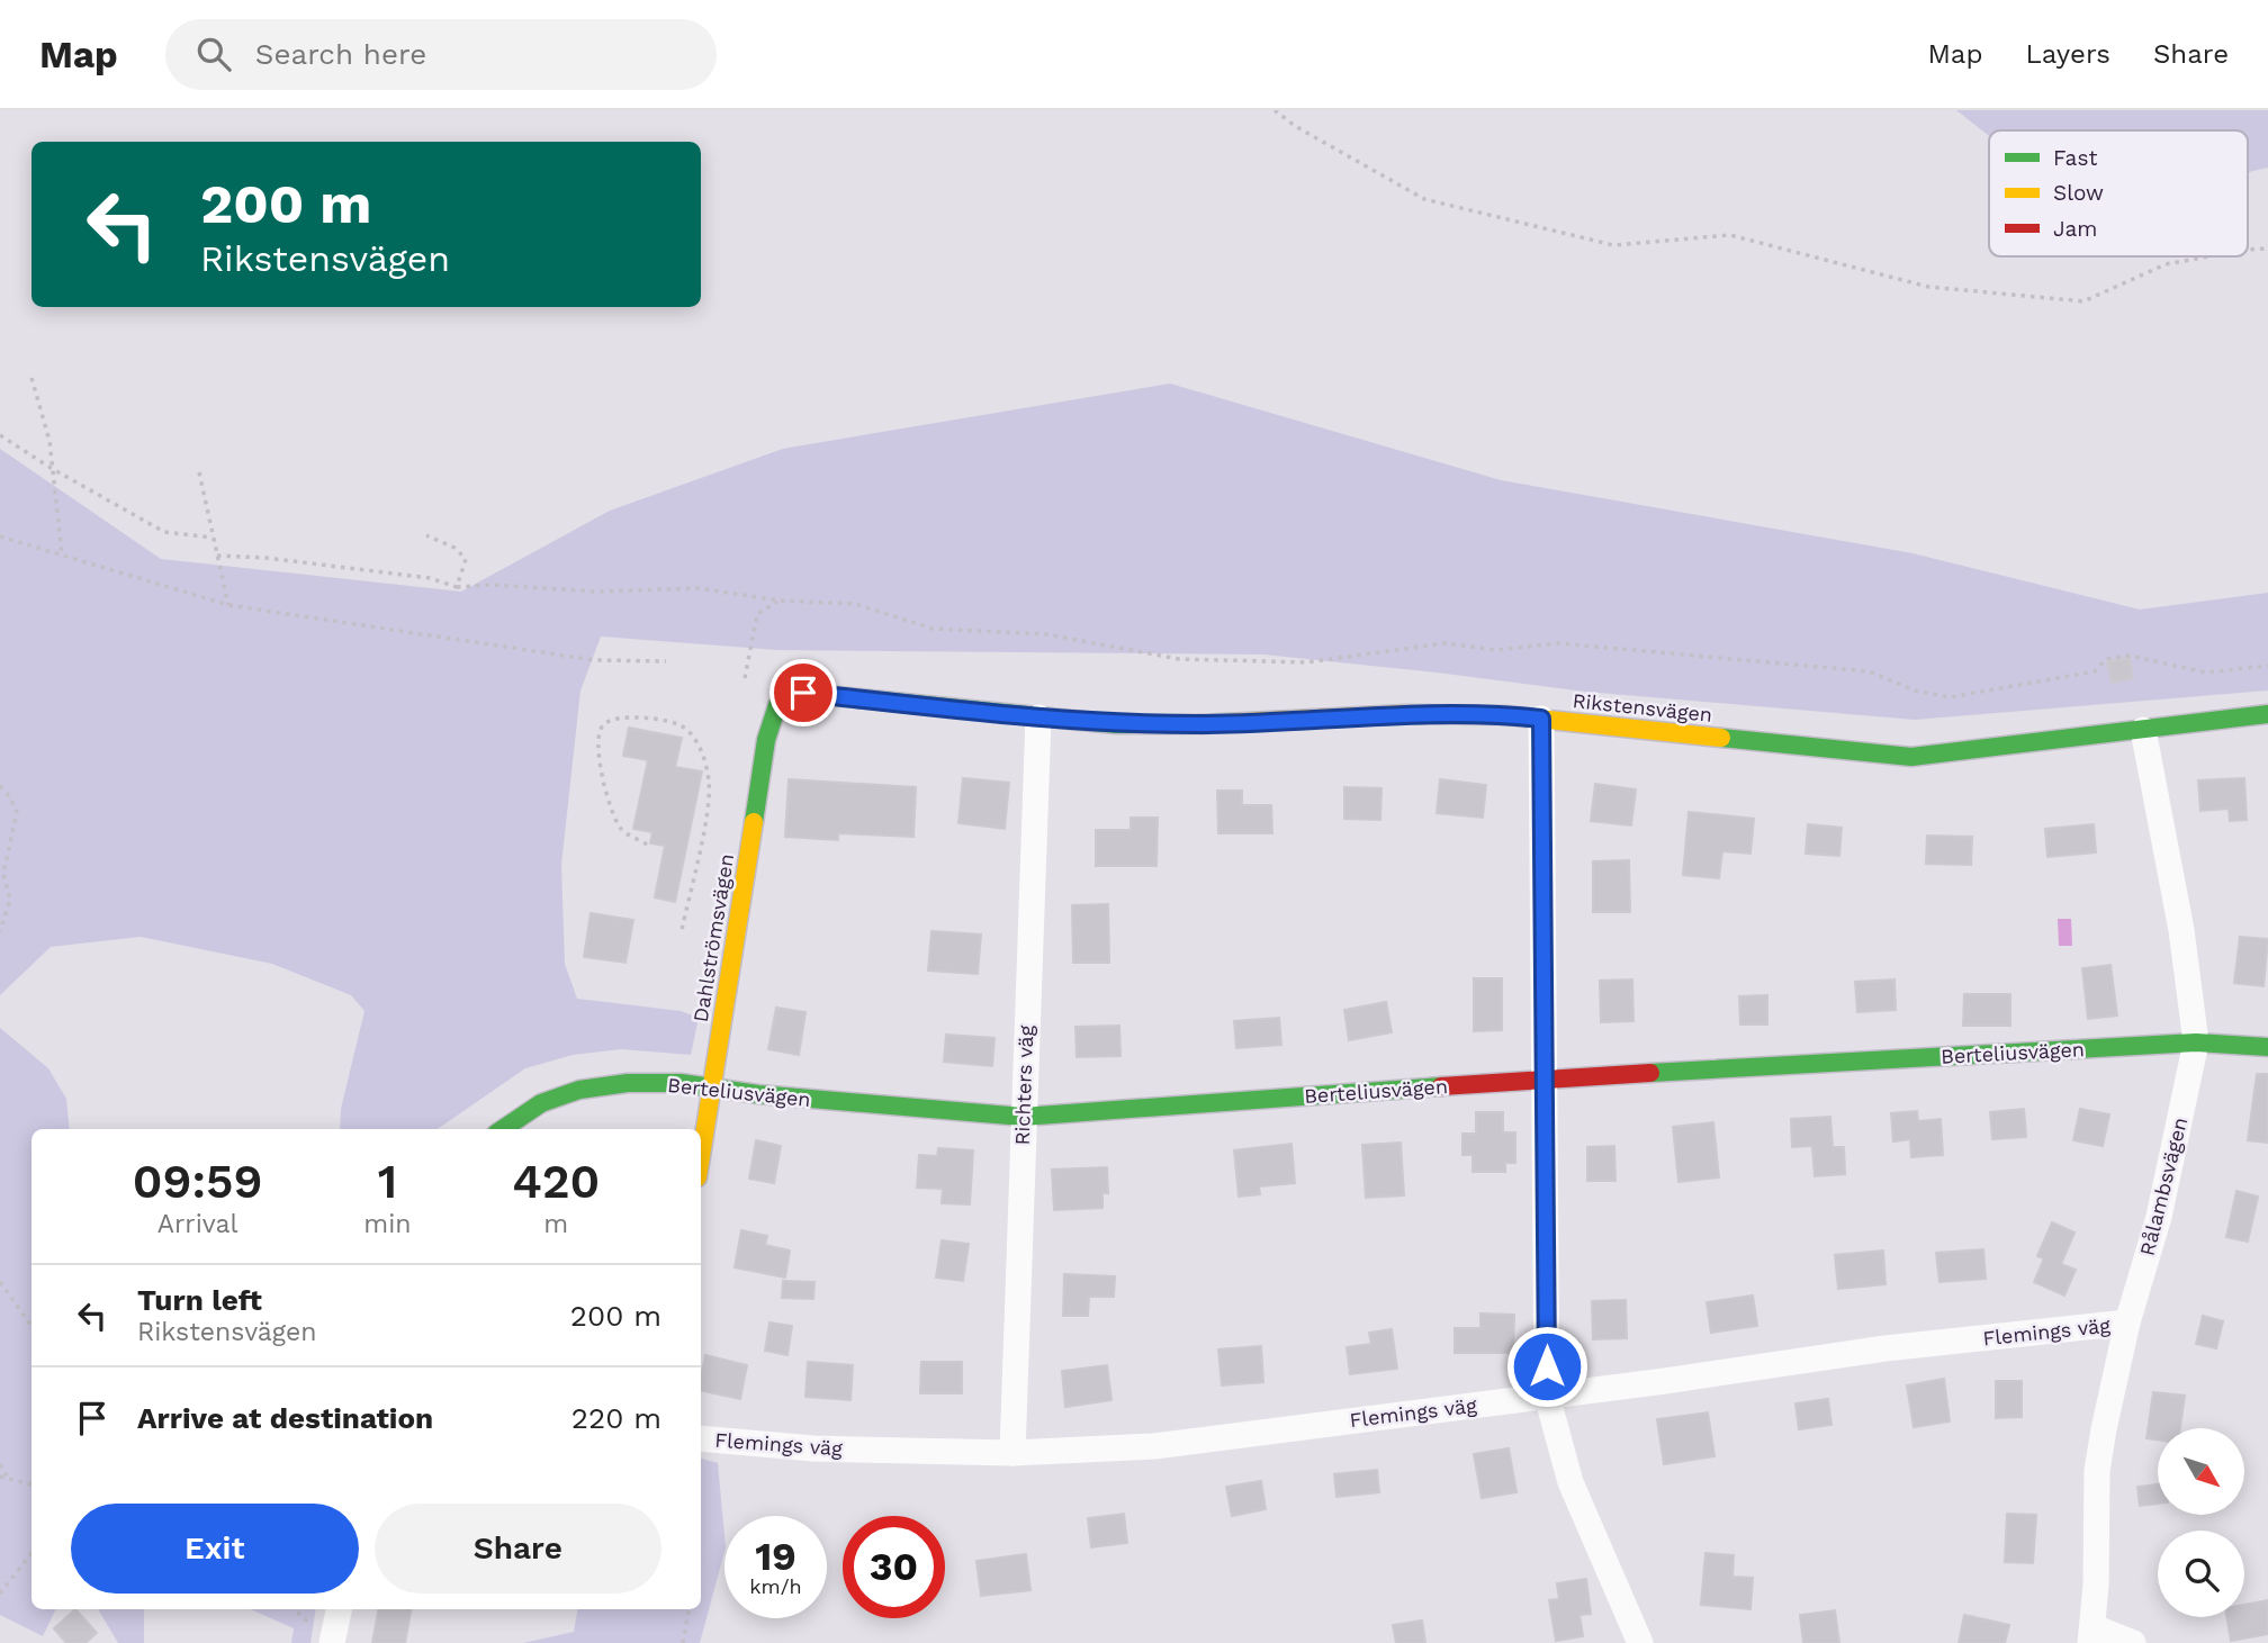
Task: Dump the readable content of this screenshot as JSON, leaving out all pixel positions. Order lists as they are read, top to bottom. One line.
{"streets":{"street":["Rikstensvägen","Dahlströmsvägen","Berteliusvägen","Richters väg","Rålambsvägen","Flemings väg"]},"crossings":[["Rikstensvägen","Dahlströmsvägen"],["Rikstensvägen","Richters väg"],["Rikstensvägen","Rålambsvägen"],["Dahlströmsvägen","Berteliusvägen"],["Berteliusvägen","Richters väg"],["Berteliusvägen","Rålambsvägen"],["Richters väg","Flemings väg"],["Rålambsvägen","Flemings väg"]],"legend":["Fast","Slow","Jam"],"north":"bottom right","page":{"header":"Map","search":"Search here","nav":["Map","Layers","Share"],"turn":["200 m","Rikstensvägen"],"eta":["09:59","Arrival","1","min","420","m"],"list":[{"name":"Turn left","note":"Rikstensvägen","value":"200 m"},{"name":"Arrive at destination","value":"220 m"}],"buttons":["Exit","Share"],"speed":"19 km/h","limit":"30"}}
